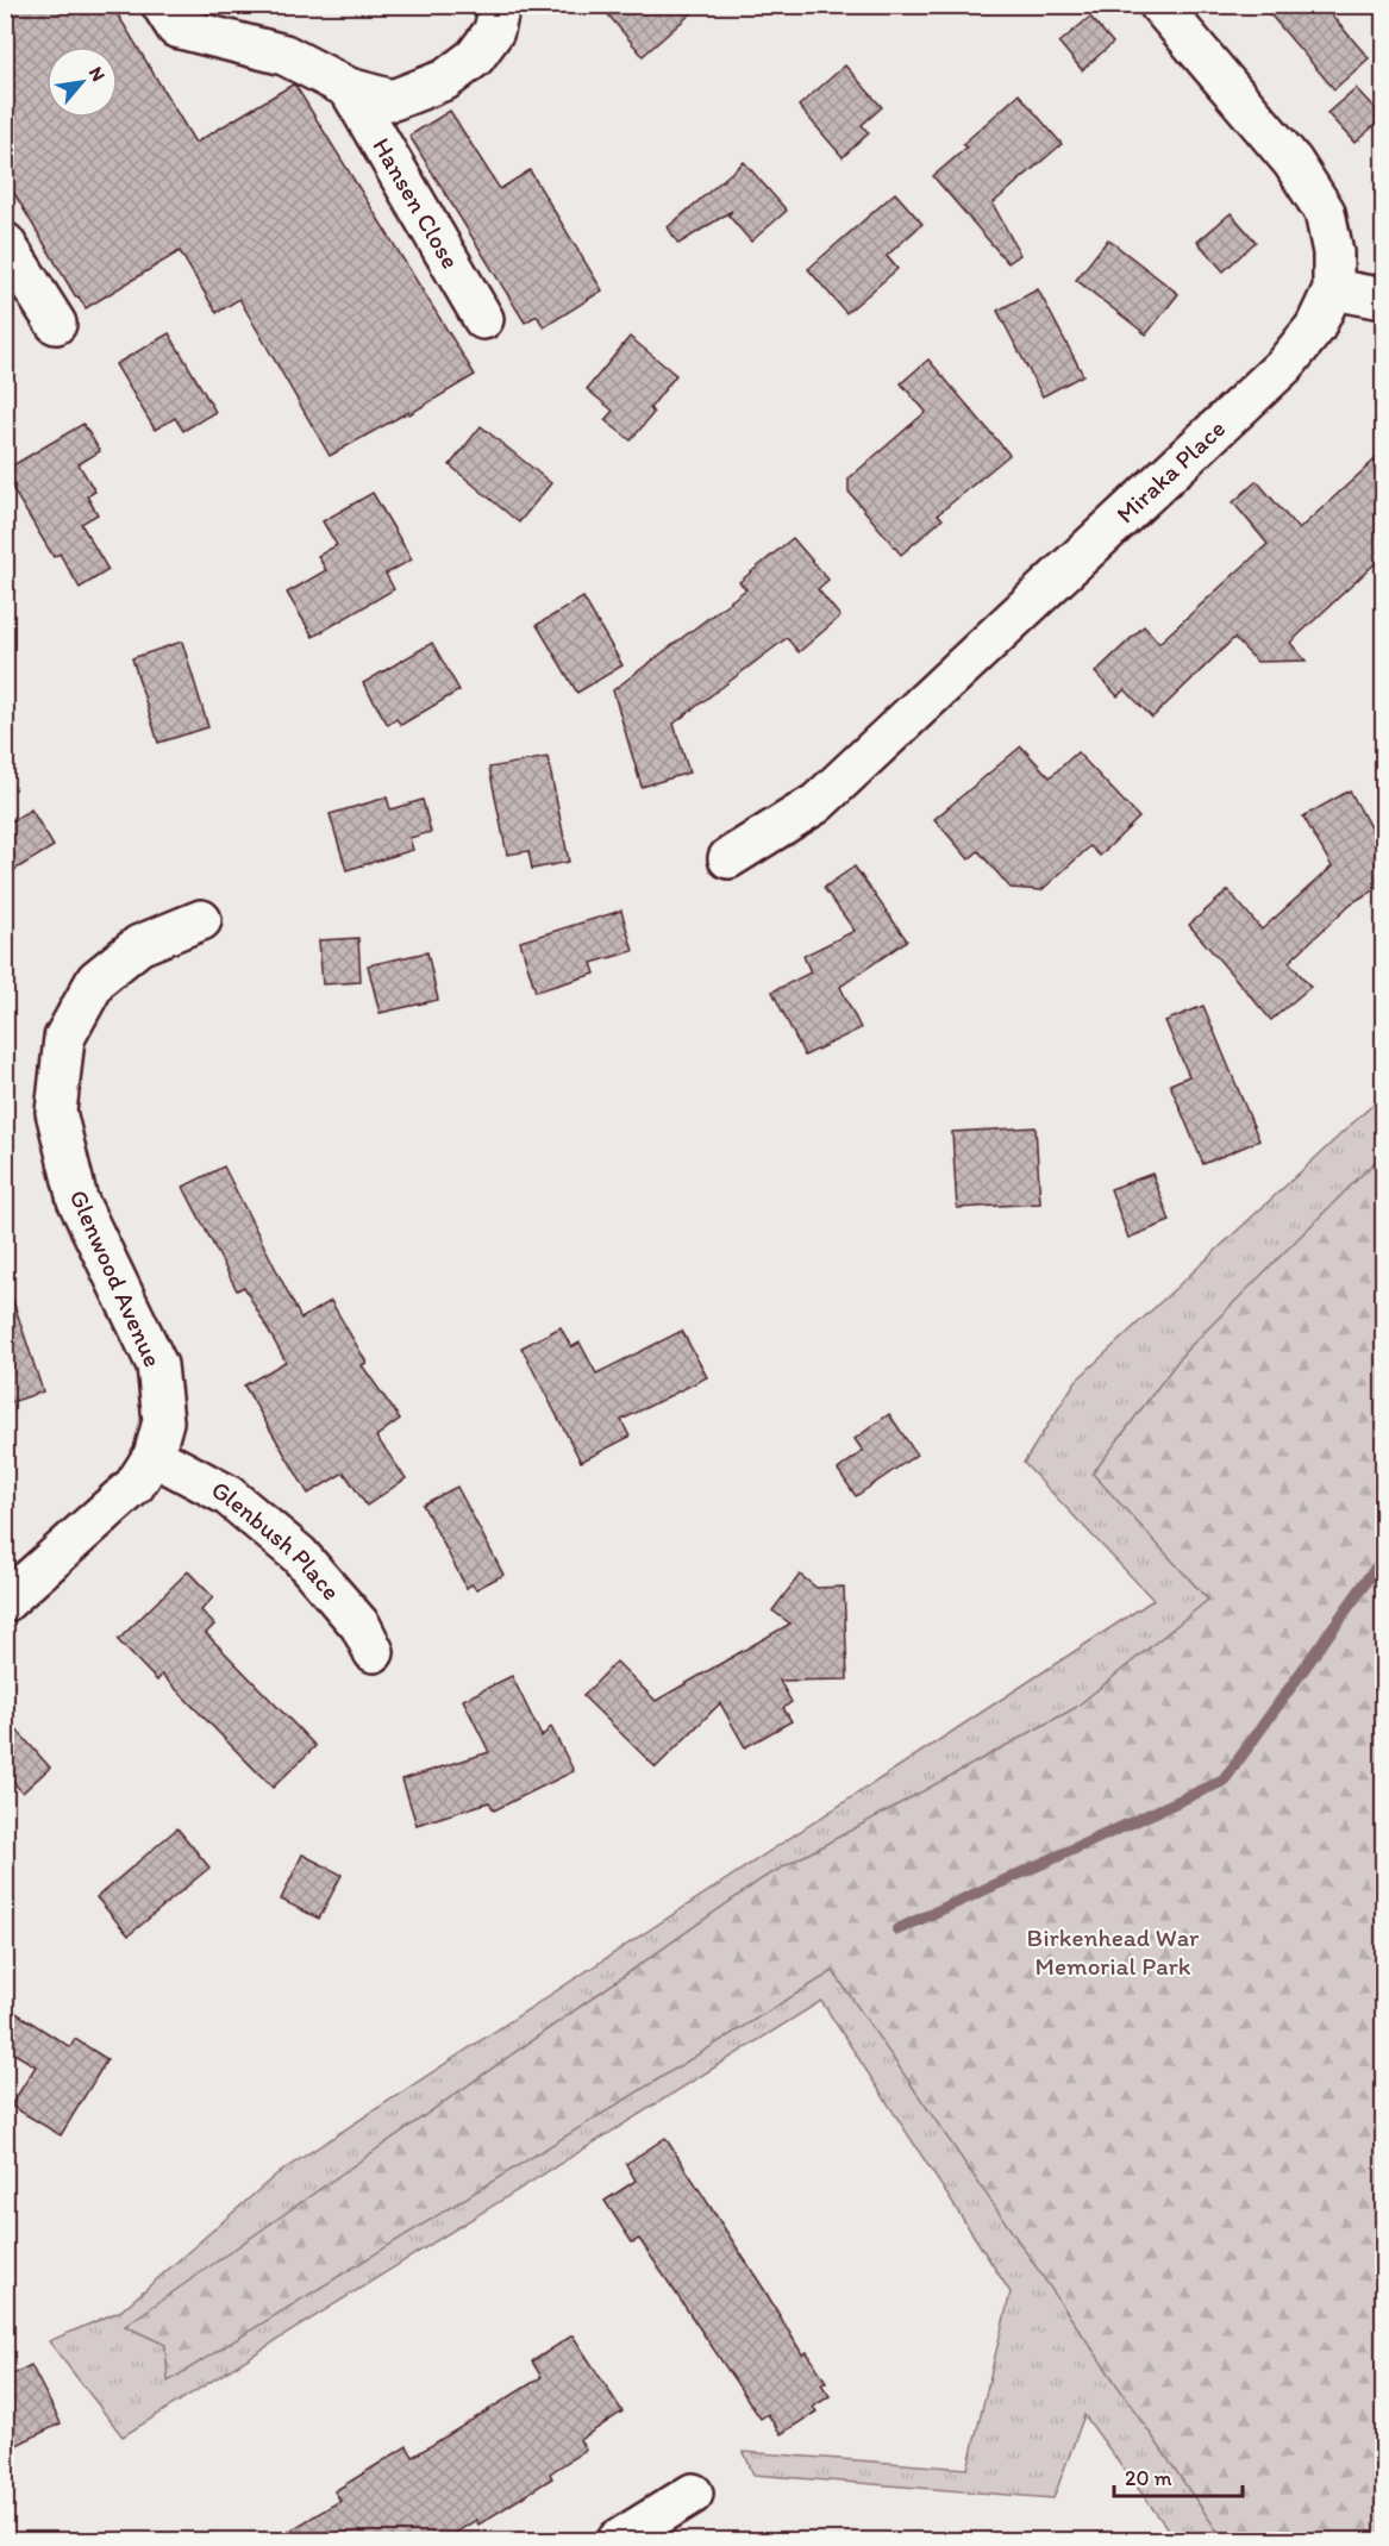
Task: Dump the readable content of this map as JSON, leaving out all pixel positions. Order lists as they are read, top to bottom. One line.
{"streets":{"street":["Hansen Close","Miraka Place","Glenwood Avenue","Glenbush Place"]},"crossings":[["Glenwood Avenue","Glenbush Place"]],"parks":["Birkenhead War Memorial Park"],"scale_bar":"20 m","north":"top right"}
